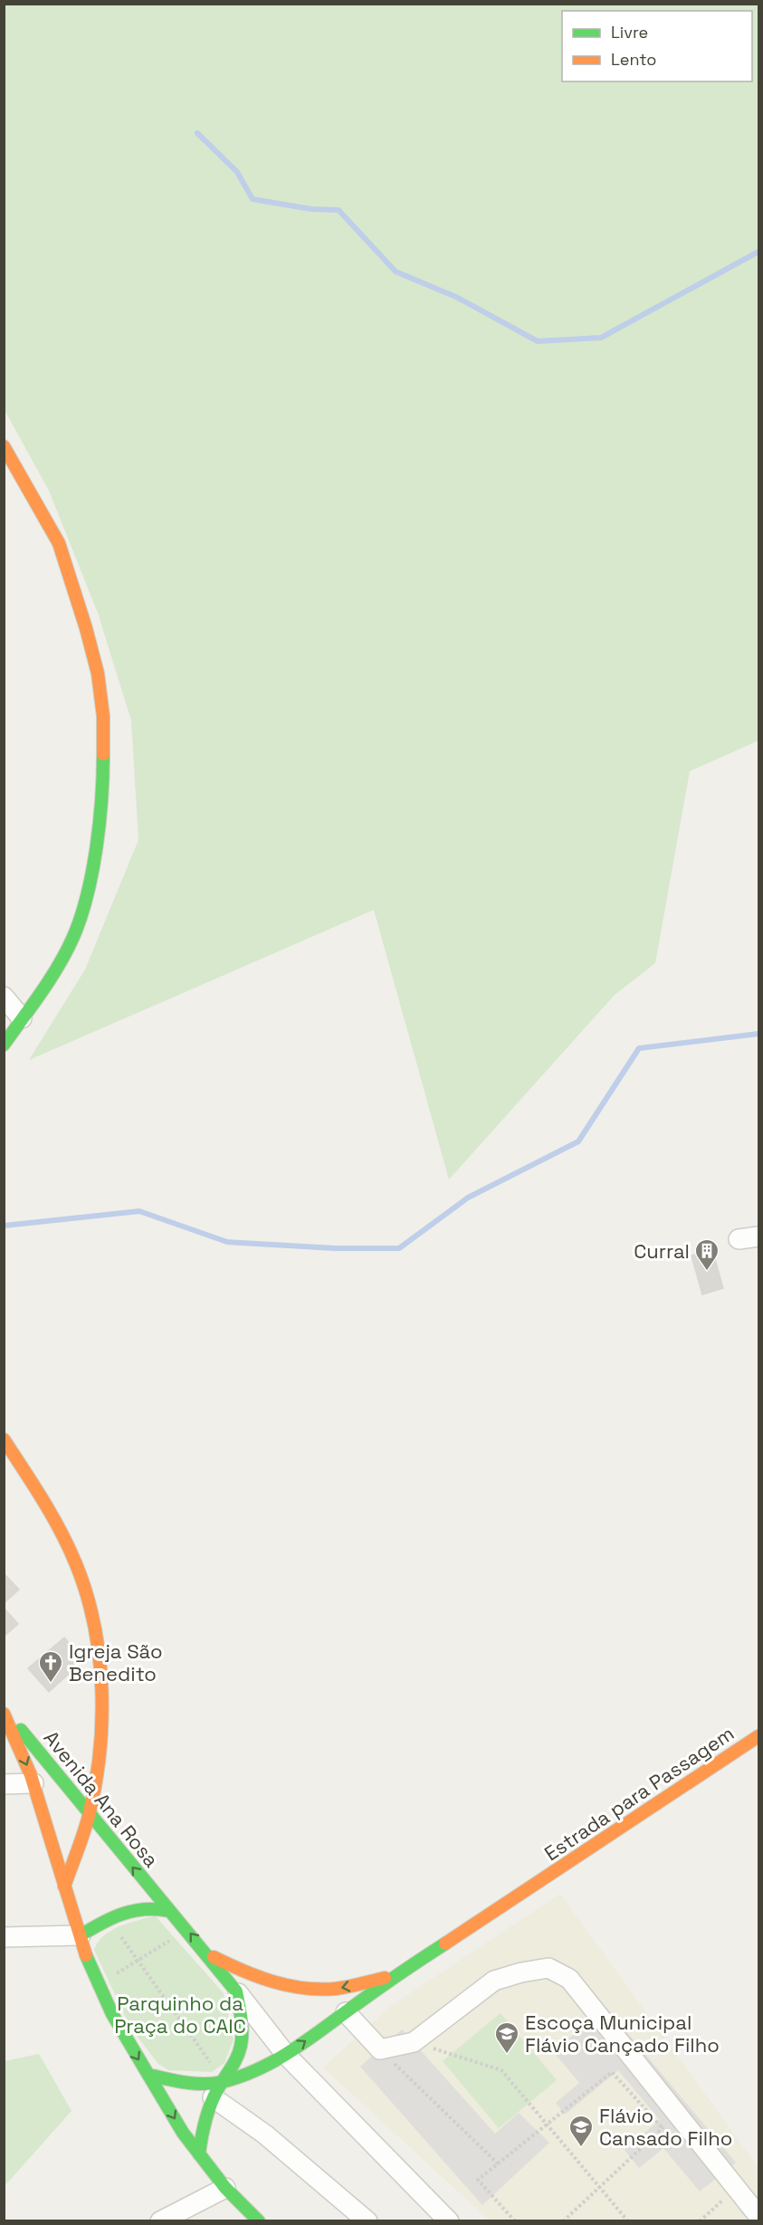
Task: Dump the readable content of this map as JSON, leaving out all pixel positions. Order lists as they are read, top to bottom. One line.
{"streets":{"main road":["Estrada para Passagem","Avenida Ana Rosa"]},"parks":["Parquinho da Praça do CAIC"],"places":{"building":["Curral"],"church":["Igreja São Benedito"],"school or university":["Escoça Municipal Flávio Cançado Filho","Flávio Cansado Filho"]},"legend":["Livre","Lento"]}
